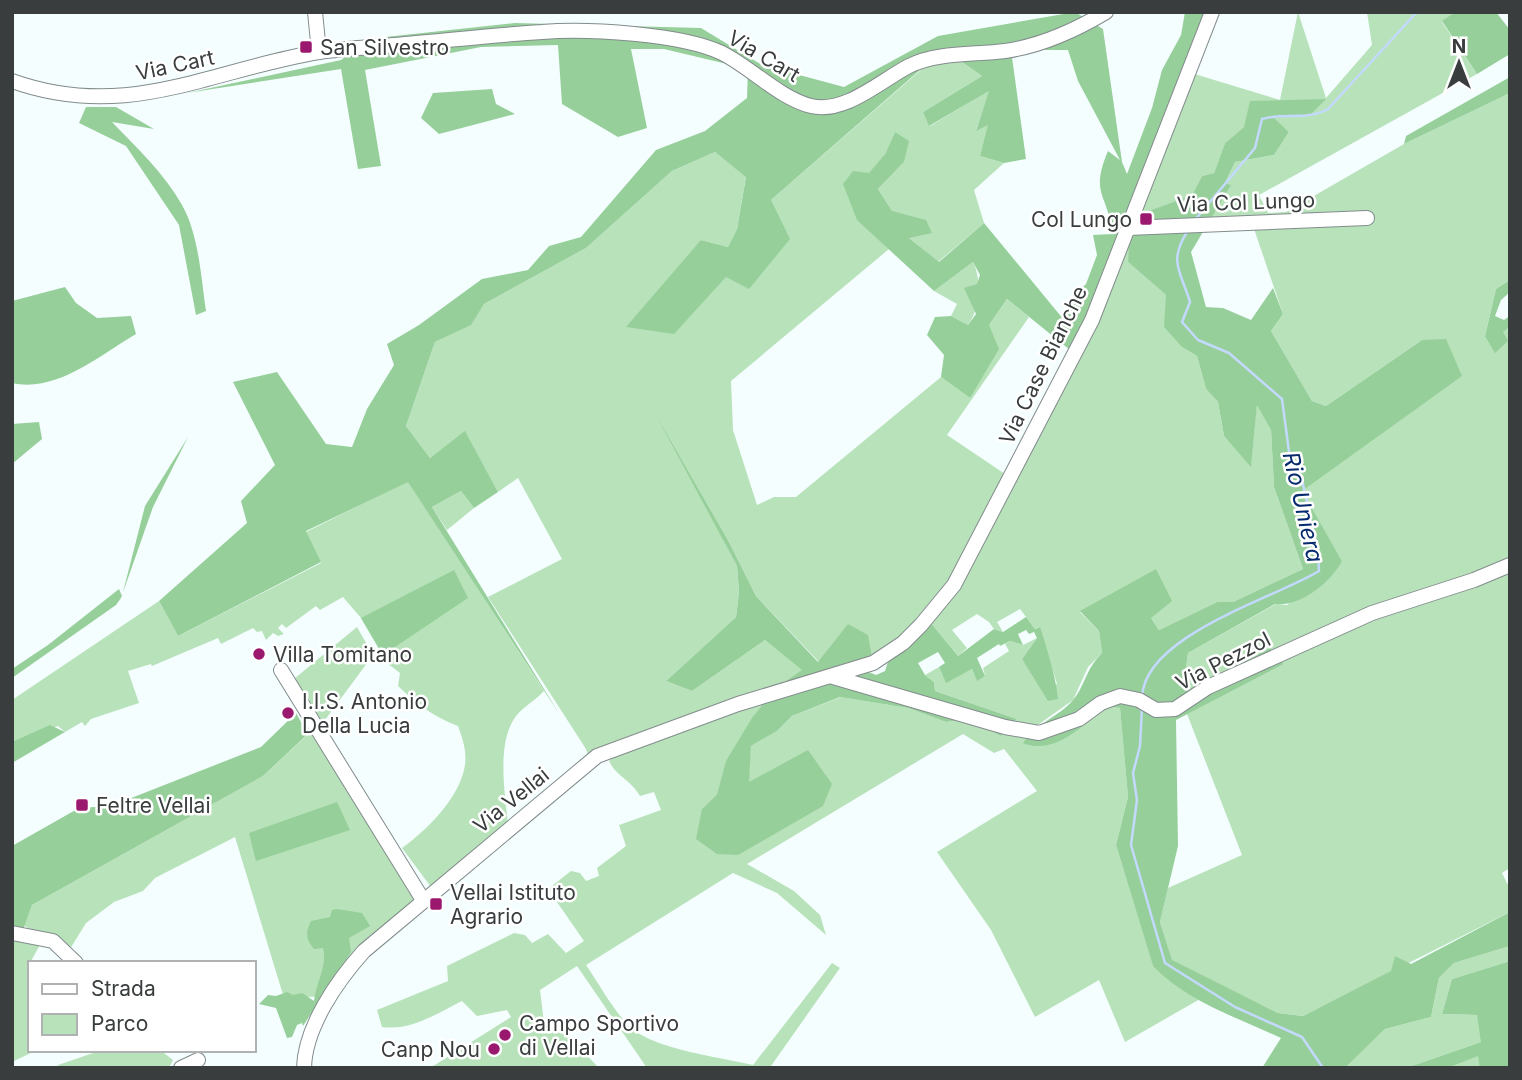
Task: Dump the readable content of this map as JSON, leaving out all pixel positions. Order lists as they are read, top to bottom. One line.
{"streets":{"street":["Via Cart","Via Col Lungo","Via Case Bianche","Via Pezzol","Via Vellai"]},"crossings":[["Via Col Lungo","Via Case Bianche"],["Via Case Bianche","Via Pezzol"],["Via Case Bianche","Via Vellai"],["Via Pezzol","Via Vellai"]],"water":["Rio Uniera"],"places":{"transit":["San Silvestro","Col Lungo","Feltre Vellai","Vellai Istituto Agrario"],"other":["Villa Tomitano","I.I.S. Antonio Della Lucia","Campo Sportivo di Vellai","Canp Nou"]},"legend":["Strada","Parco"],"north":"top"}
